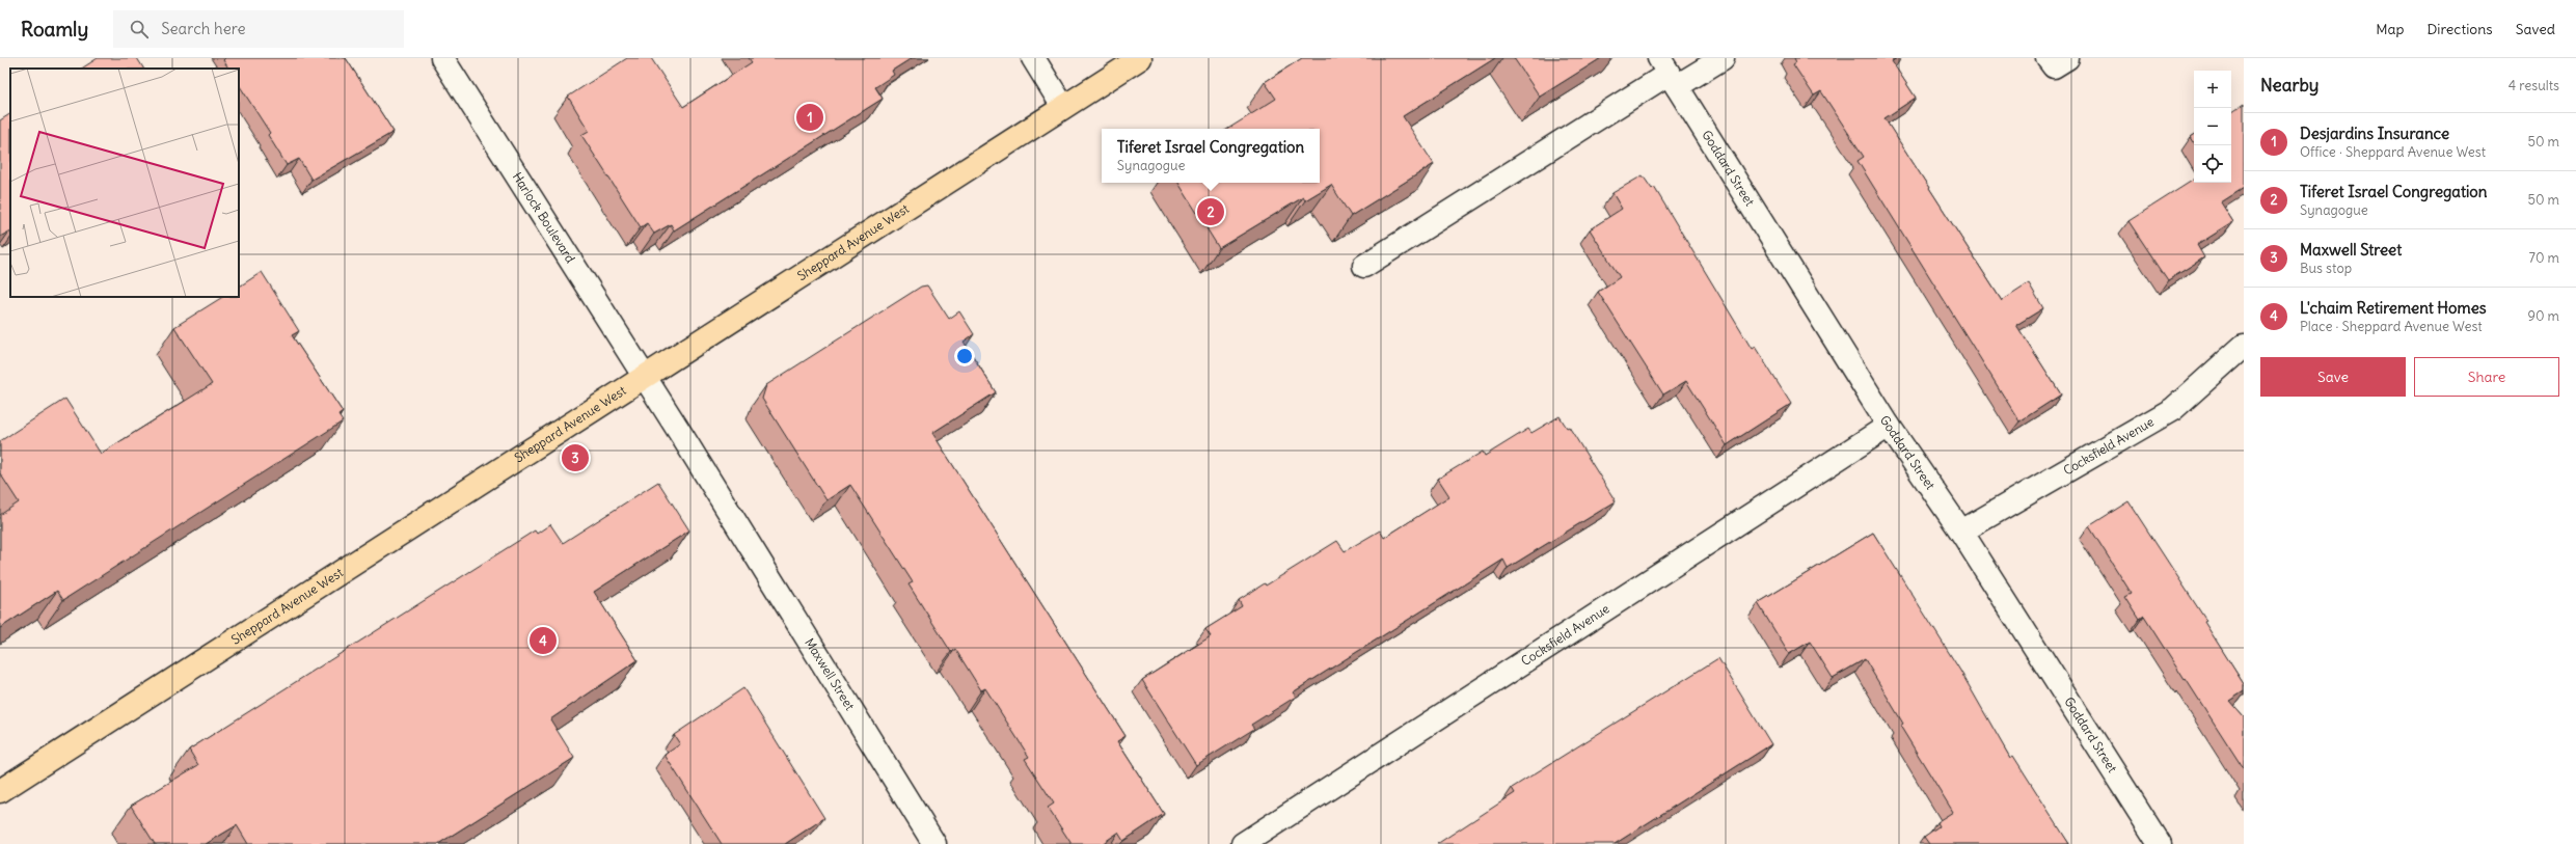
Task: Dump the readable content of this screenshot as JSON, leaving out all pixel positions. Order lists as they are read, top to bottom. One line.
{"streets":{"main road":["Sheppard Avenue West"],"street":["Goddard Street","Harlock Boulevard","Cocksfield Avenue","Maxwell Street"]},"crossings":[["Goddard Street","Cocksfield Avenue"],["Harlock Boulevard","Sheppard Avenue West"],["Harlock Boulevard","Maxwell Street"],["Sheppard Avenue West","Maxwell Street"]],"page":{"header":"Roamly","search":"Search here","nav":["Map","Directions","Saved"],"heading":["Nearby","4 results"],"map_buttons":["+","−"],"pins":["1","2","3","4"],"list":[{"mark":"1","name":"Desjardins Insurance","note":"Office · Sheppard Avenue West","value":"50 m"},{"mark":"2","name":"Tiferet Israel Congregation","note":"Synagogue","value":"50 m"},{"mark":"3","name":"Maxwell Street","note":"Bus stop","value":"70 m"},{"mark":"4","name":"L'chaim Retirement Homes","note":"Place · Sheppard Avenue West","value":"90 m"}],"popup":["Tiferet Israel Congregation","Synagogue"],"buttons":["Save","Share"]}}
